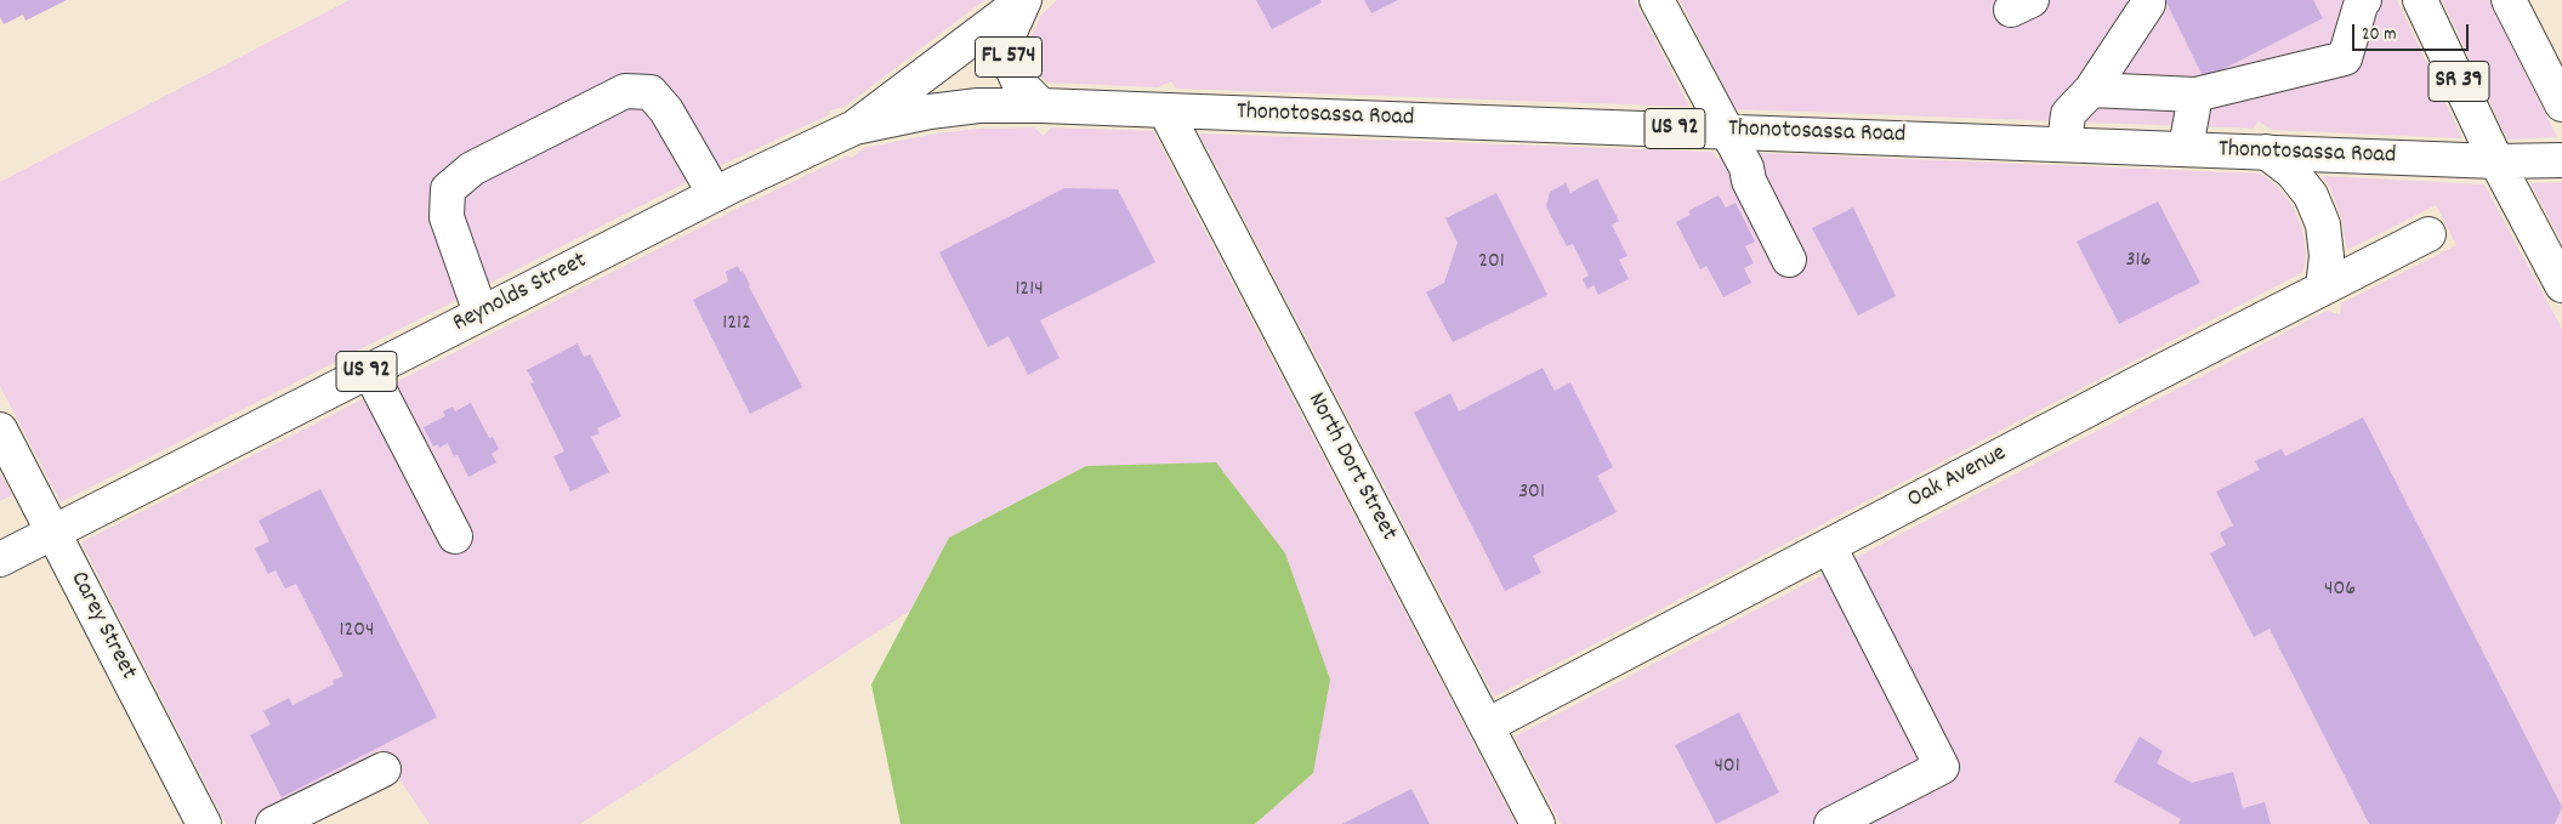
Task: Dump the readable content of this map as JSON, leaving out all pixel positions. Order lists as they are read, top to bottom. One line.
{"streets":{"main road":["FL 574","SR 39","Thonotosassa Road","US 92","Reynolds Street","North Dort Street","Oak Avenue","Carey Street"]},"crossings":[["FL 574","Thonotosassa Road"],["FL 574","Reynolds Street"],["SR 39","Thonotosassa Road"],["Thonotosassa Road","Reynolds Street"],["Thonotosassa Road","North Dort Street"],["Reynolds Street","Carey Street"],["North Dort Street","Oak Avenue"]],"house_numbers":["316","201","1214","1212","301","406","1204","401"],"scale_bar":"20 m"}
